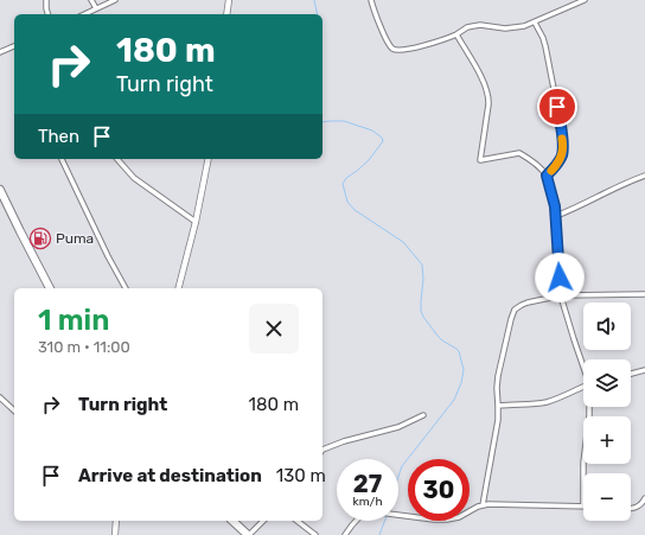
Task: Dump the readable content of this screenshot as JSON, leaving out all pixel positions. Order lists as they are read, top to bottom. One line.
{"places":{"fuel station":["Puma"]},"page":{"turn":["180 m","Turn right"],"then":"Then","heading":["1 min","310 m · 11:00"],"map_buttons":["+","−"],"list":[{"name":"Turn right","value":"180 m"},{"name":"Arrive at destination","value":"130 m"}],"speed":"27 km/h","limit":"30"}}
